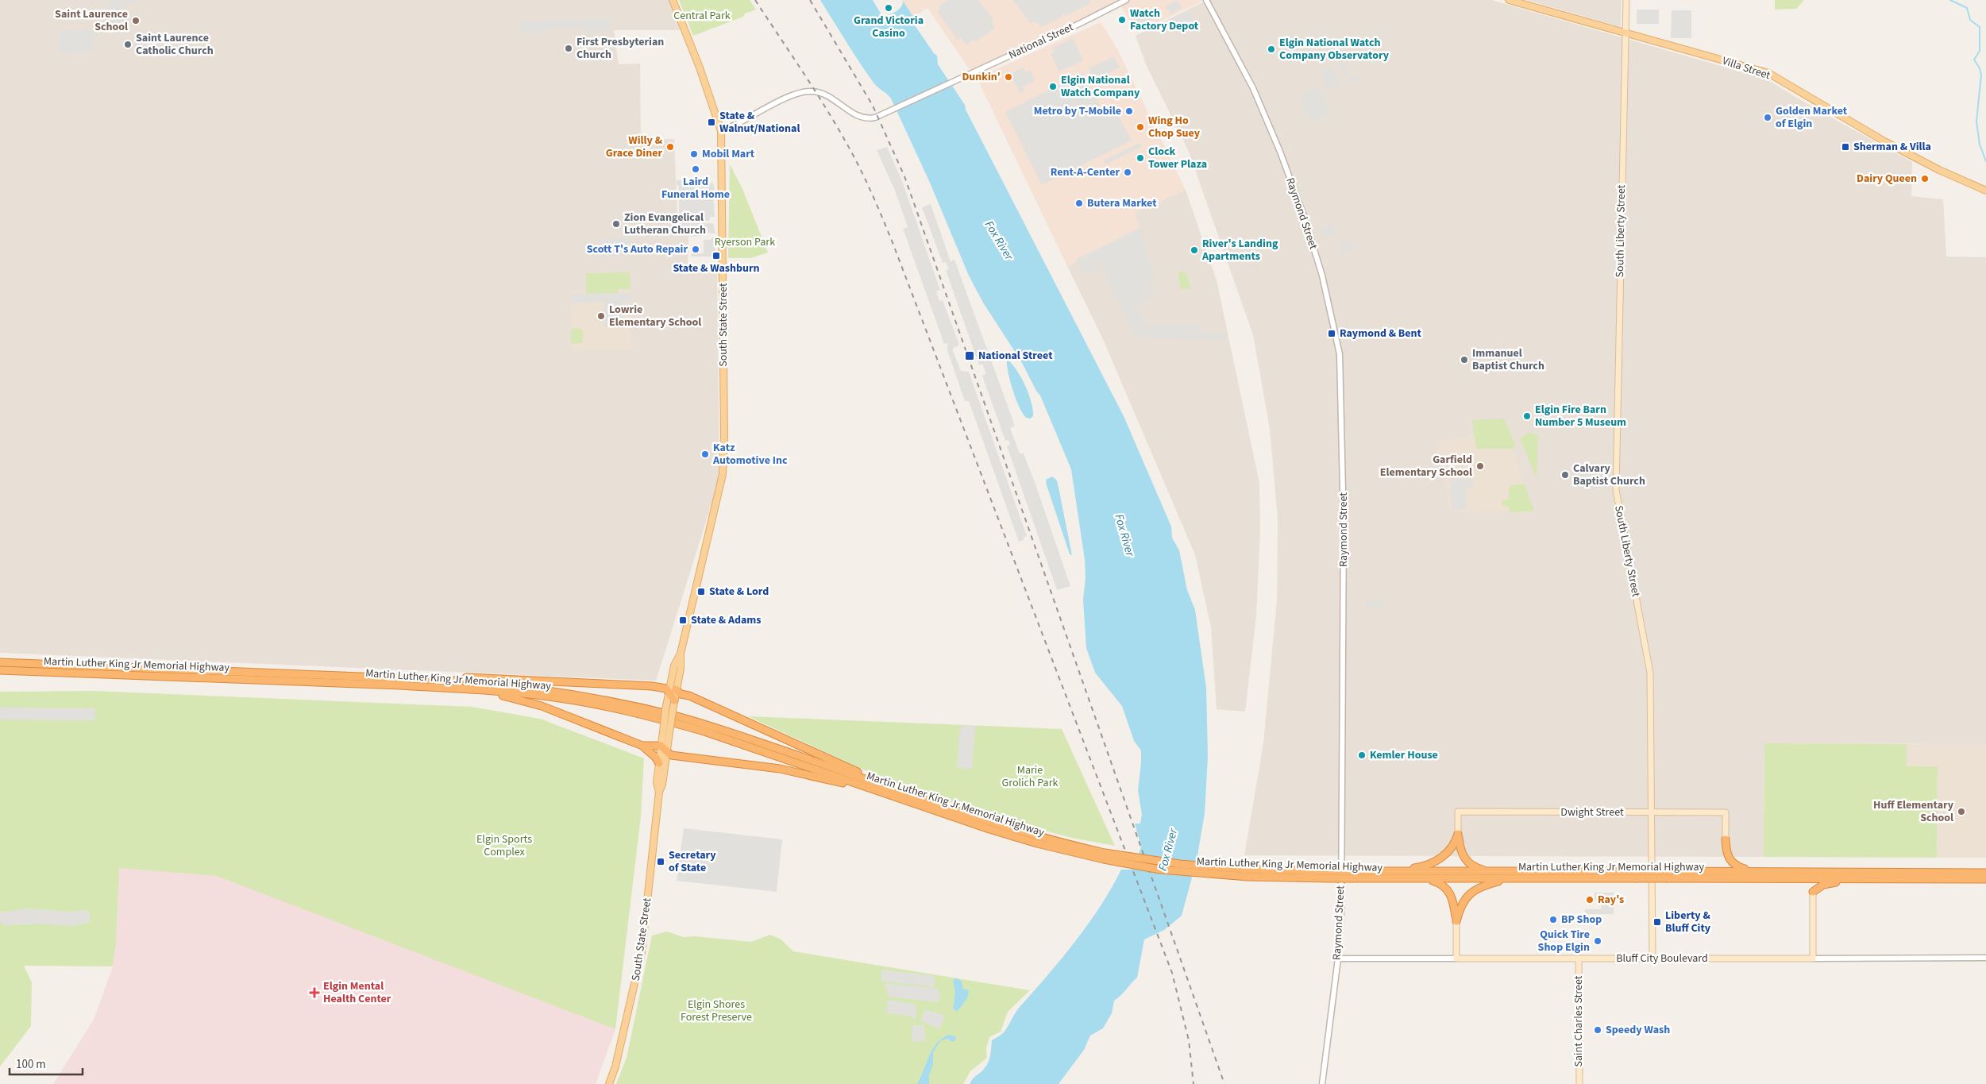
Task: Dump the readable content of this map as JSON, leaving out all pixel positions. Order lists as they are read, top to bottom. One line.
{"streets":{"highway":["Martin Luther King Jr Memorial Highway"],"main road":["Villa Street","South Liberty Street","South State Street","Dwight Street","Bluff City Boulevard","Saint Charles Street"],"street":["National Street","Raymond Street"]},"crossings":[["National Street","South State Street"],["Villa Street","South Liberty Street"],["Raymond Street","Bluff City Boulevard"],["South Liberty Street","Dwight Street"],["South Liberty Street","Bluff City Boulevard"],["Bluff City Boulevard","Saint Charles Street"]],"water":["Fox River"],"parks":["Central Park","Ryerson Park","Marie Grolich Park","Elgin Sports Complex","Elgin Shores Forest Preserve"],"places":{"other":["Grand Victoria Casino","Watch Factory Depot","Saint Laurence School","Saint Laurence Catholic Church","First Presbyterian Church","Elgin National Watch Company Observatory","Dunkin'","Elgin National Watch Company","Metro by T-Mobile","Golden Market of Elgin","Wing Ho Chop Suey","Willy & Grace Diner","Mobil Mart","Clock Tower Plaza","Laird Funeral Home","Rent-A-Center","Dairy Queen","Butera Market","Zion Evangelical Lutheran Church","Scott T's Auto Repair","River's Landing Apartments","Lowrie Elementary School","Immanuel Baptist Church","Elgin Fire Barn Number 5 Museum","Katz Automotive Inc","Garfield Elementary School","Calvary Baptist Church","Kemler House","Huff Elementary School","Ray's","BP Shop","Quick Tire Shop Elgin","Speedy Wash"],"transit":["State & Walnut/National","Sherman & Villa","State & Washburn","Raymond & Bent","National Street","State & Lord","State & Adams","Secretary of State","Liberty & Bluff City"],"health":["Elgin Mental Health Center"]},"scale_bar":"100 m"}
